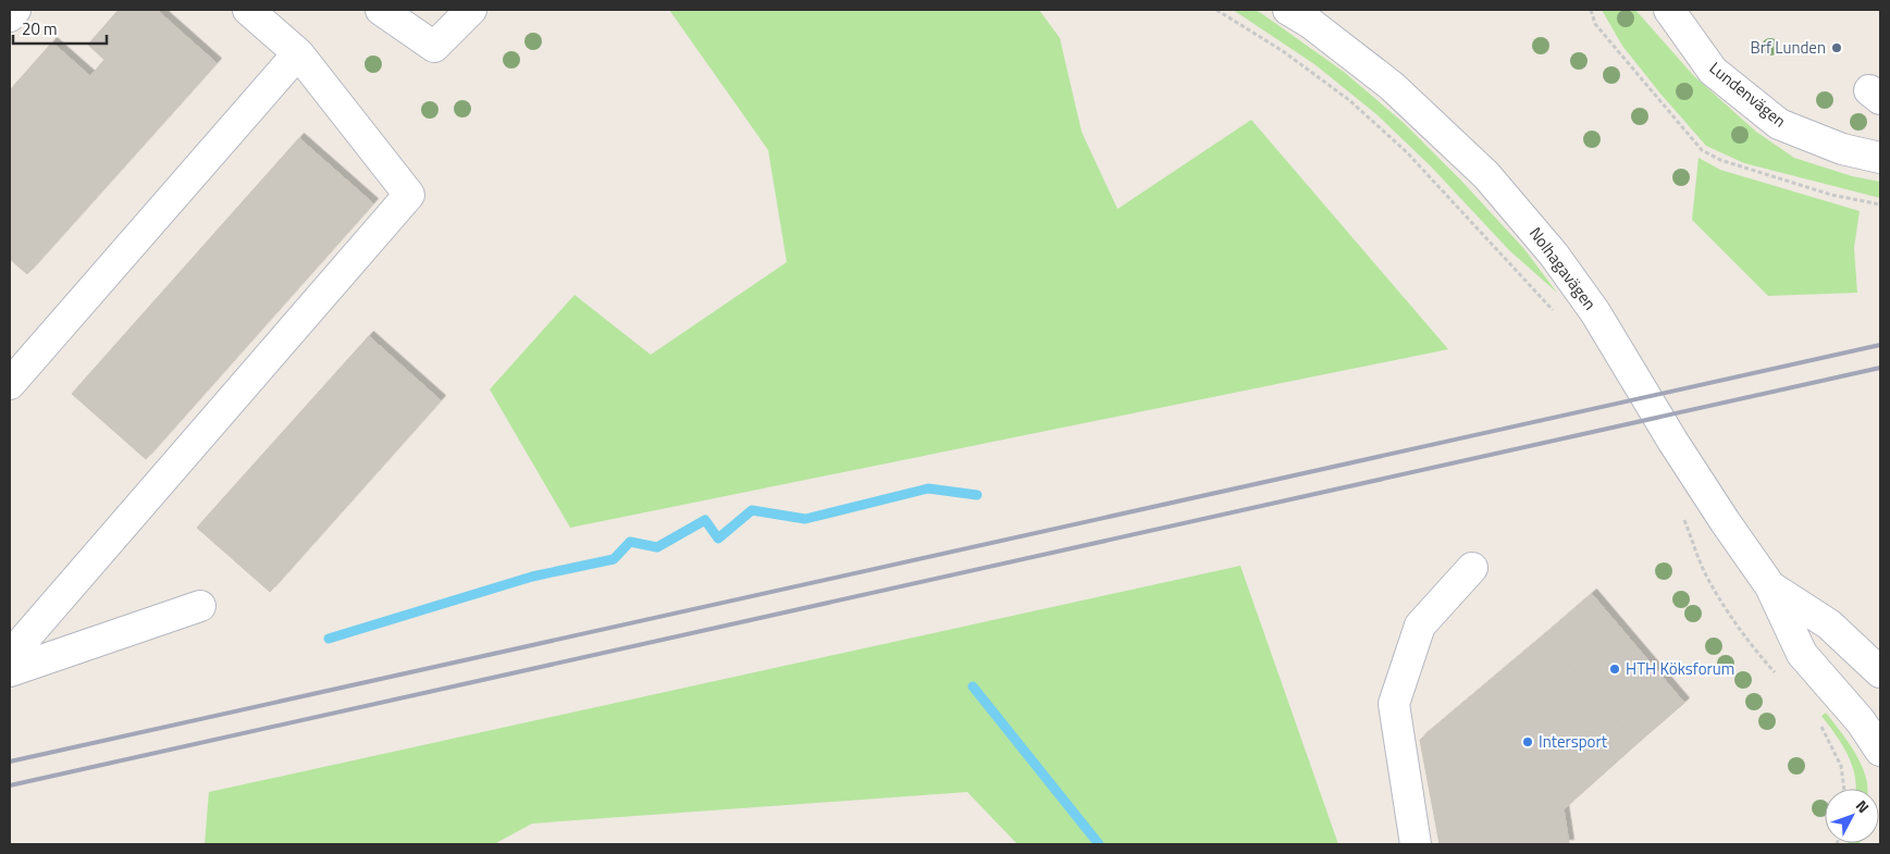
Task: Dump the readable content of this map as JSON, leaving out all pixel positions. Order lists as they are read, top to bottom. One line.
{"streets":{"street":["Lundenvägen","Nolhagavägen"]},"places":["Brf Lunden","HTH Köksforum","Intersport"],"scale_bar":"20 m","north":"top right"}
